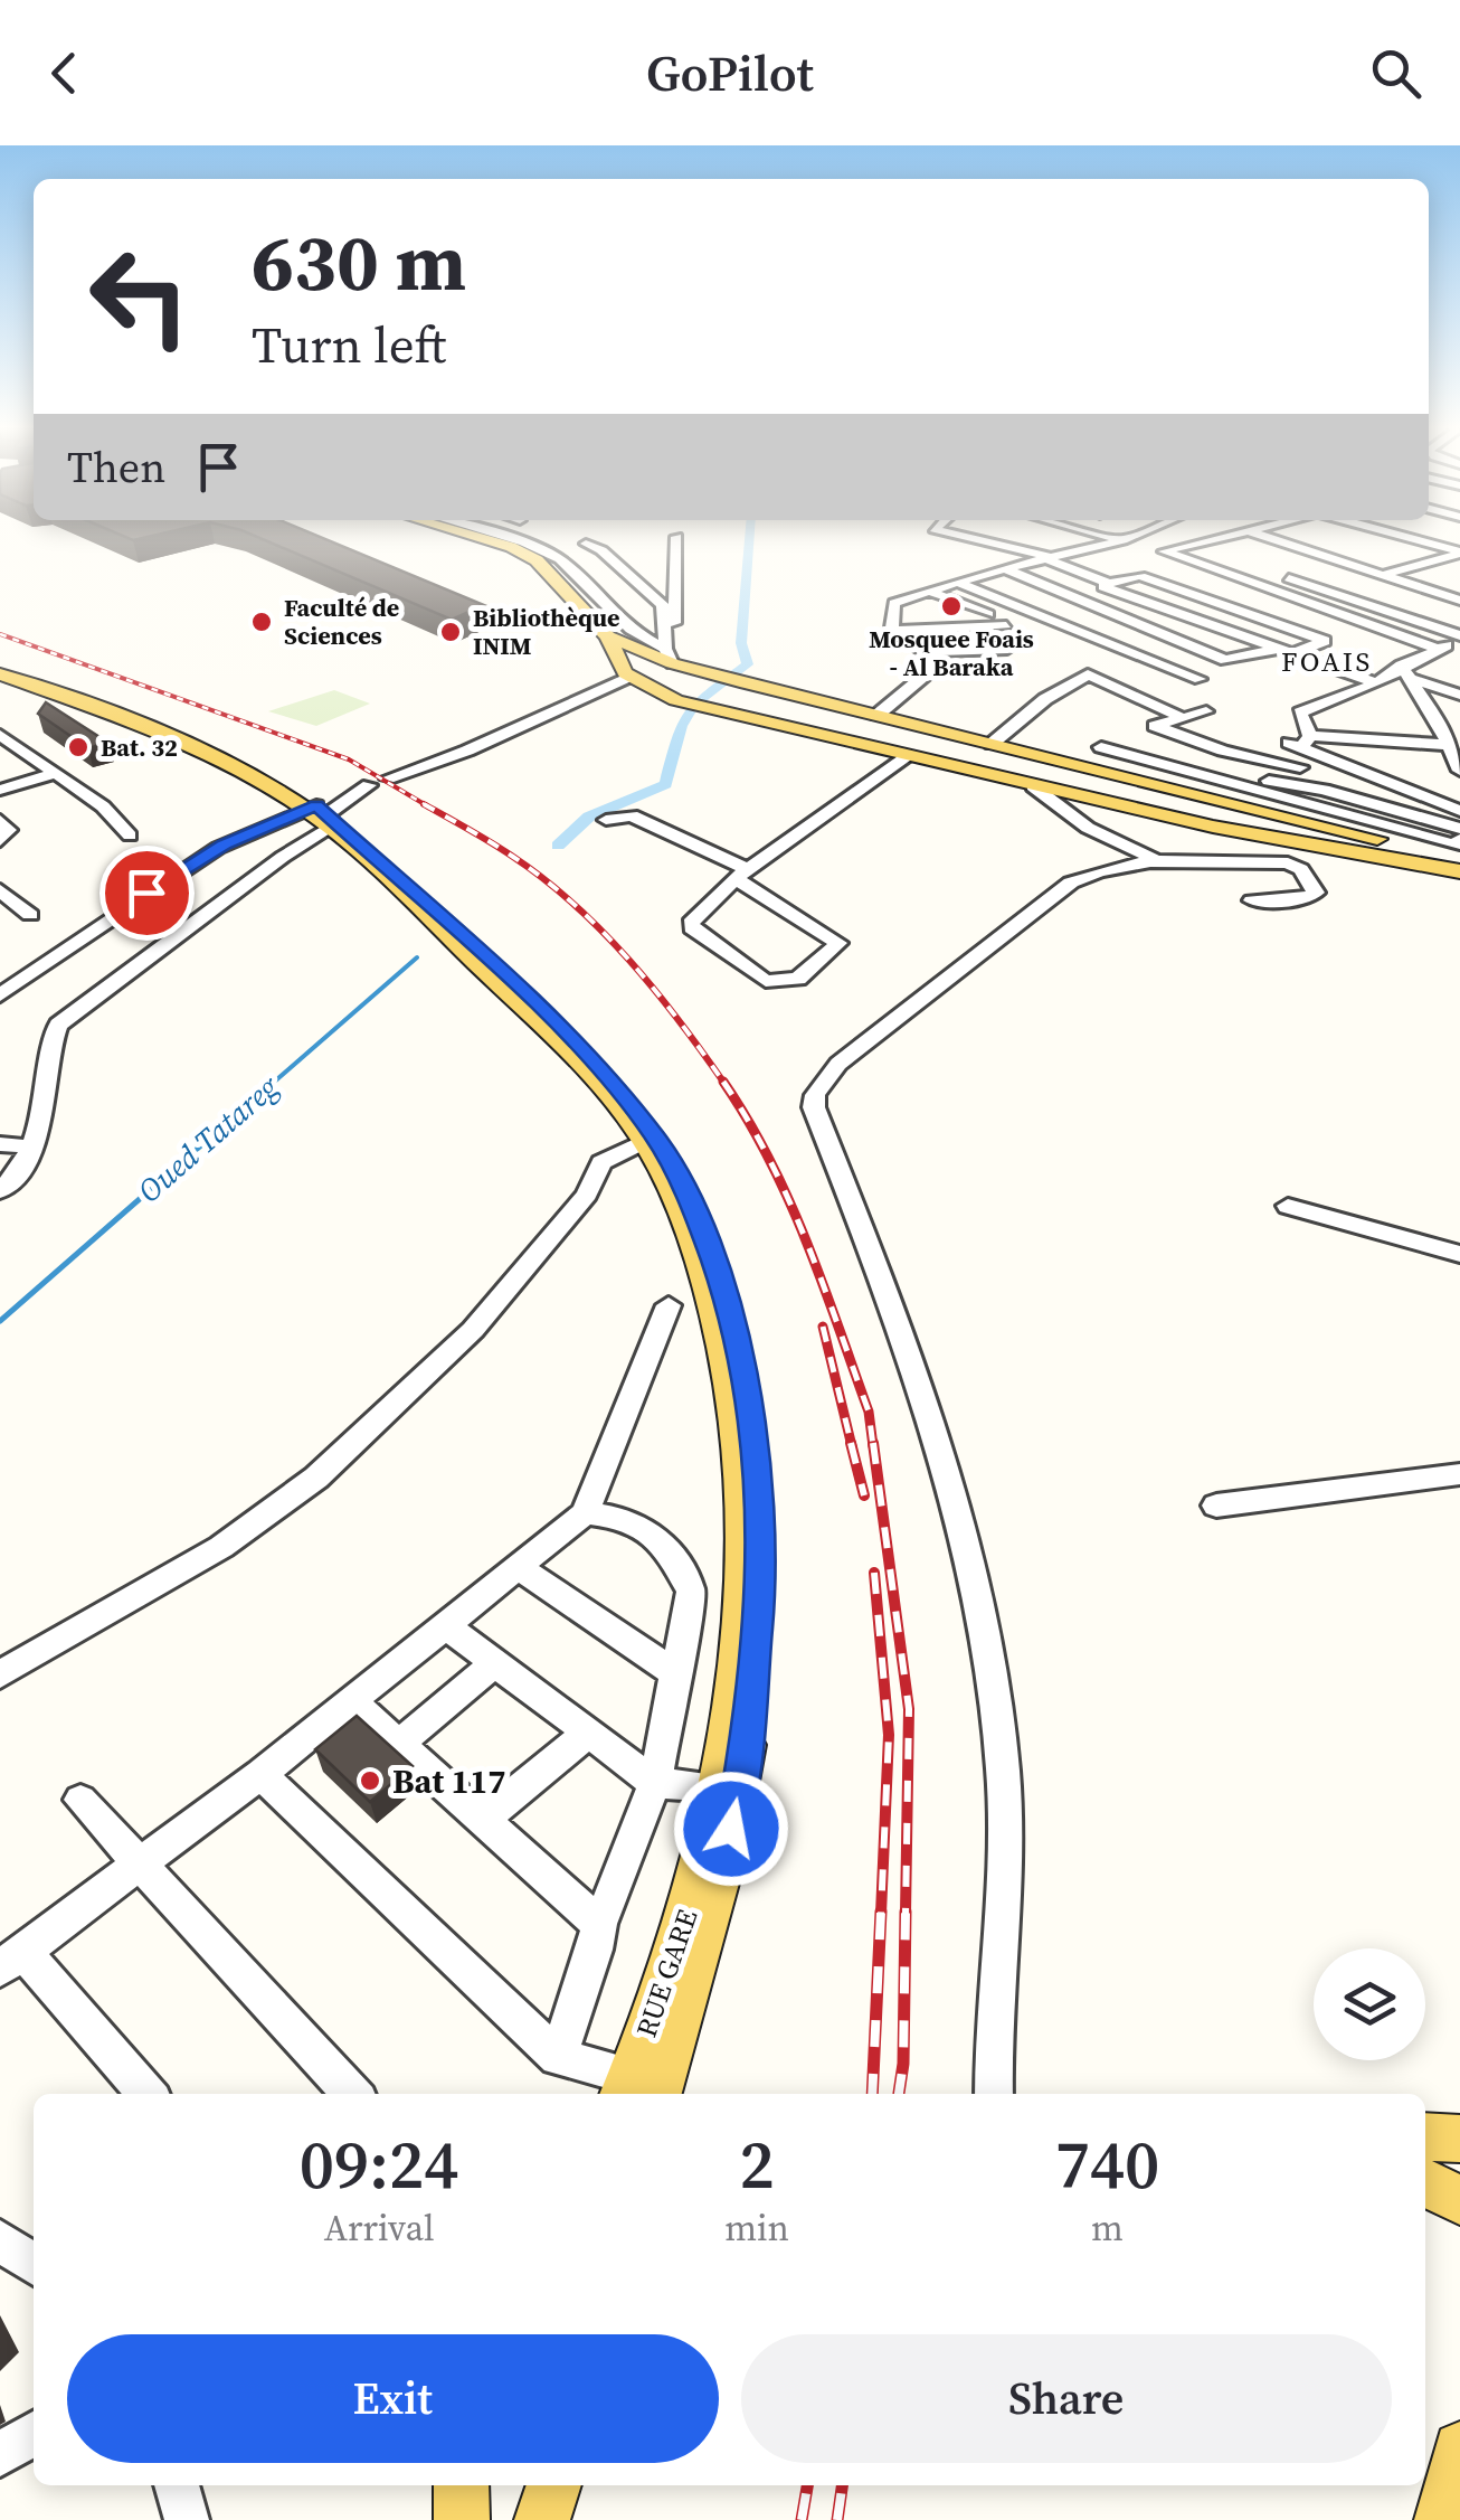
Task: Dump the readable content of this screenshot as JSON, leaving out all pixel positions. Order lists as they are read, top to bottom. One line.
{"streets":{"main road":["RUE GARE"]},"districts":["FOAIS"],"water":["Oued Tatareg"],"places":["Mosquee Foais - Al Baraka","Faculté de Sciences","Bibliothèque INIM","Bat. 32","Bat 117"],"page":{"header":"GoPilot","turn":["630 m","Turn left"],"then":"Then","eta":["09:24","Arrival","2","min","740","m"],"buttons":["Exit","Share"]}}
